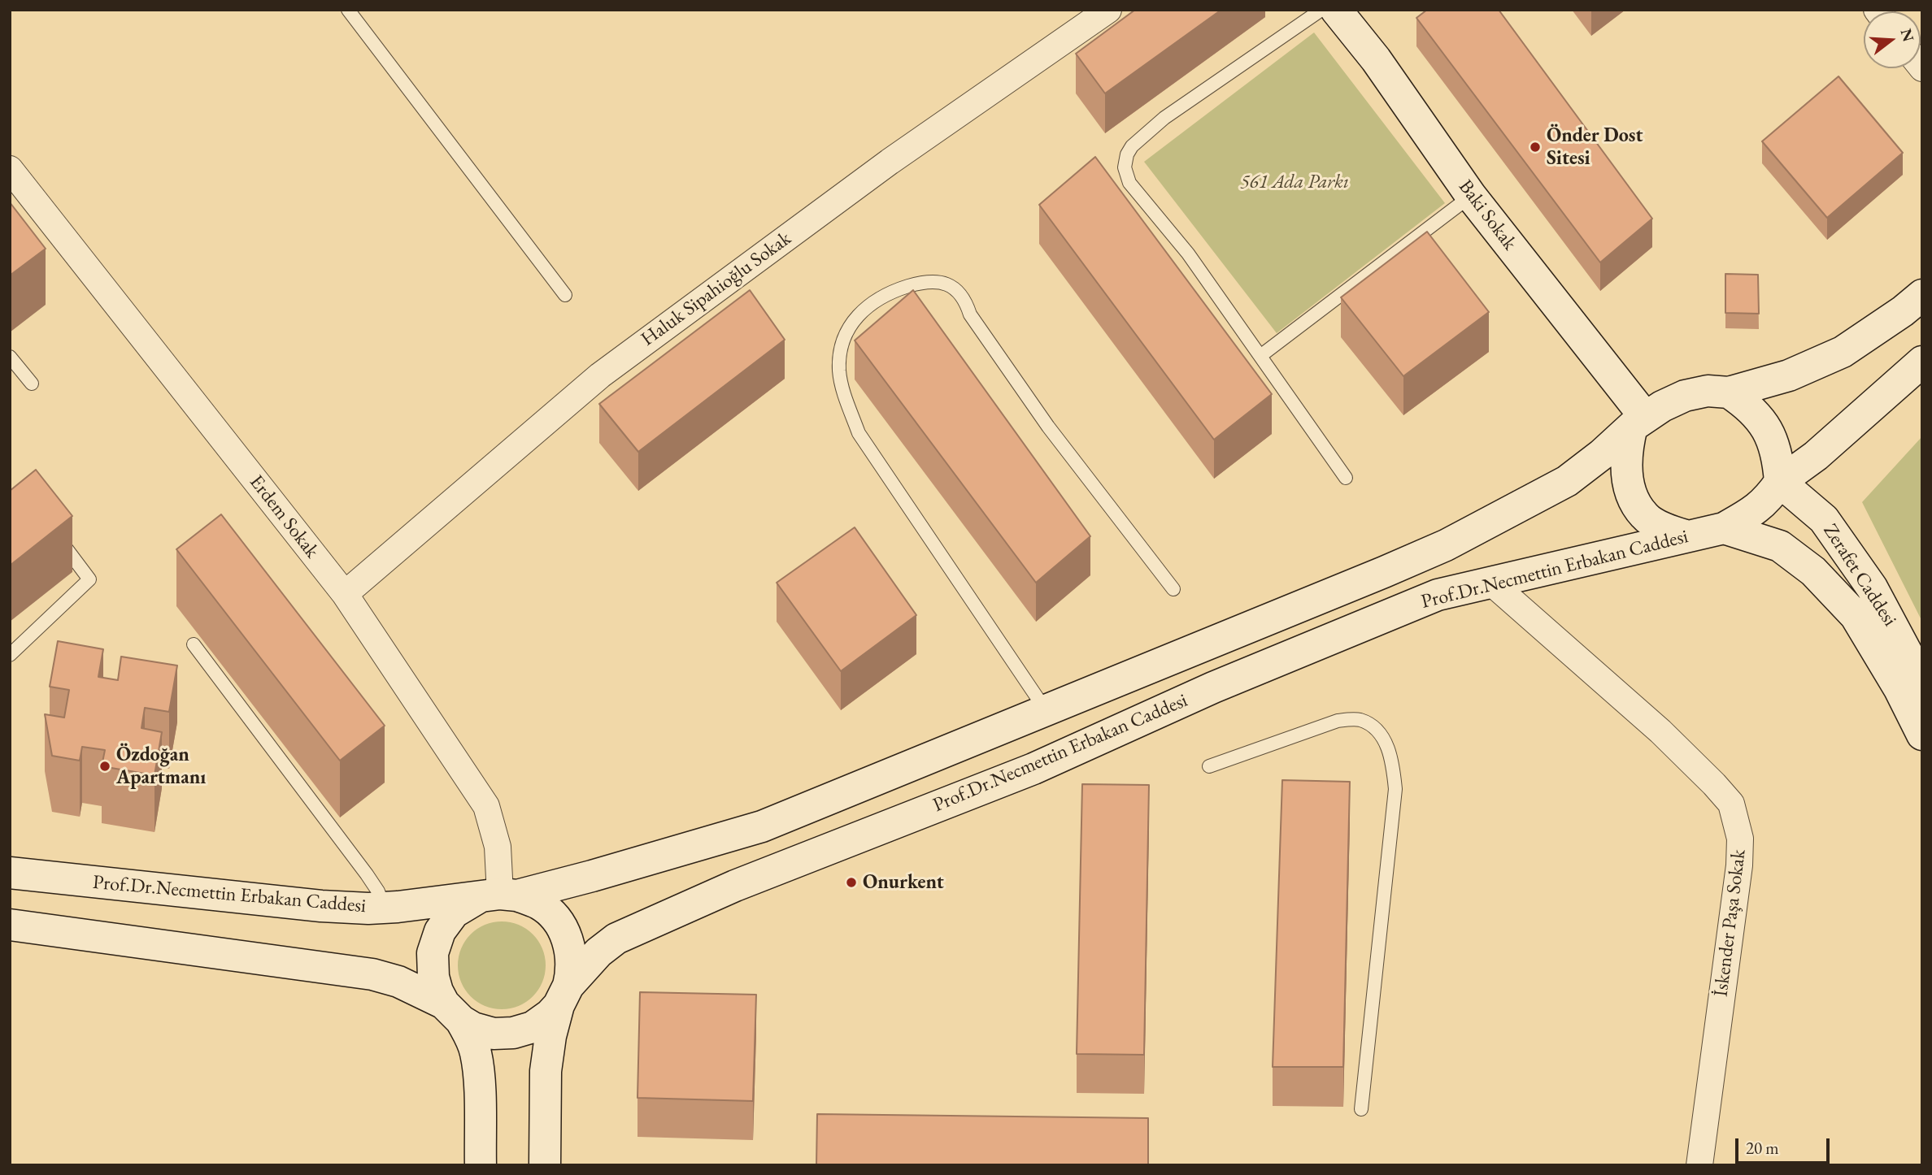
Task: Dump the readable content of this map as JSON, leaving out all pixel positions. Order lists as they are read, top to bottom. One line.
{"streets":{"main road":["Baki Sokak","Prof.Dr.Necmettin Erbakan Caddesi","Zerafet Caddesi"],"street":["Haluk Sipahioğlu Sokak","Erdem Sokak","İskender Paşa Sokak"]},"crossings":[["Baki Sokak","Prof.Dr.Necmettin Erbakan Caddesi"],["Baki Sokak","Zerafet Caddesi"],["Haluk Sipahioğlu Sokak","Erdem Sokak"],["Erdem Sokak","Prof.Dr.Necmettin Erbakan Caddesi"],["Prof.Dr.Necmettin Erbakan Caddesi","Zerafet Caddesi"],["Prof.Dr.Necmettin Erbakan Caddesi","İskender Paşa Sokak"]],"parks":["561 Ada Parkı"],"places":["Önder Dost Sitesi","Özdoğan Apartmanı","Onurkent"],"scale_bar":"20 m","north":"right"}
